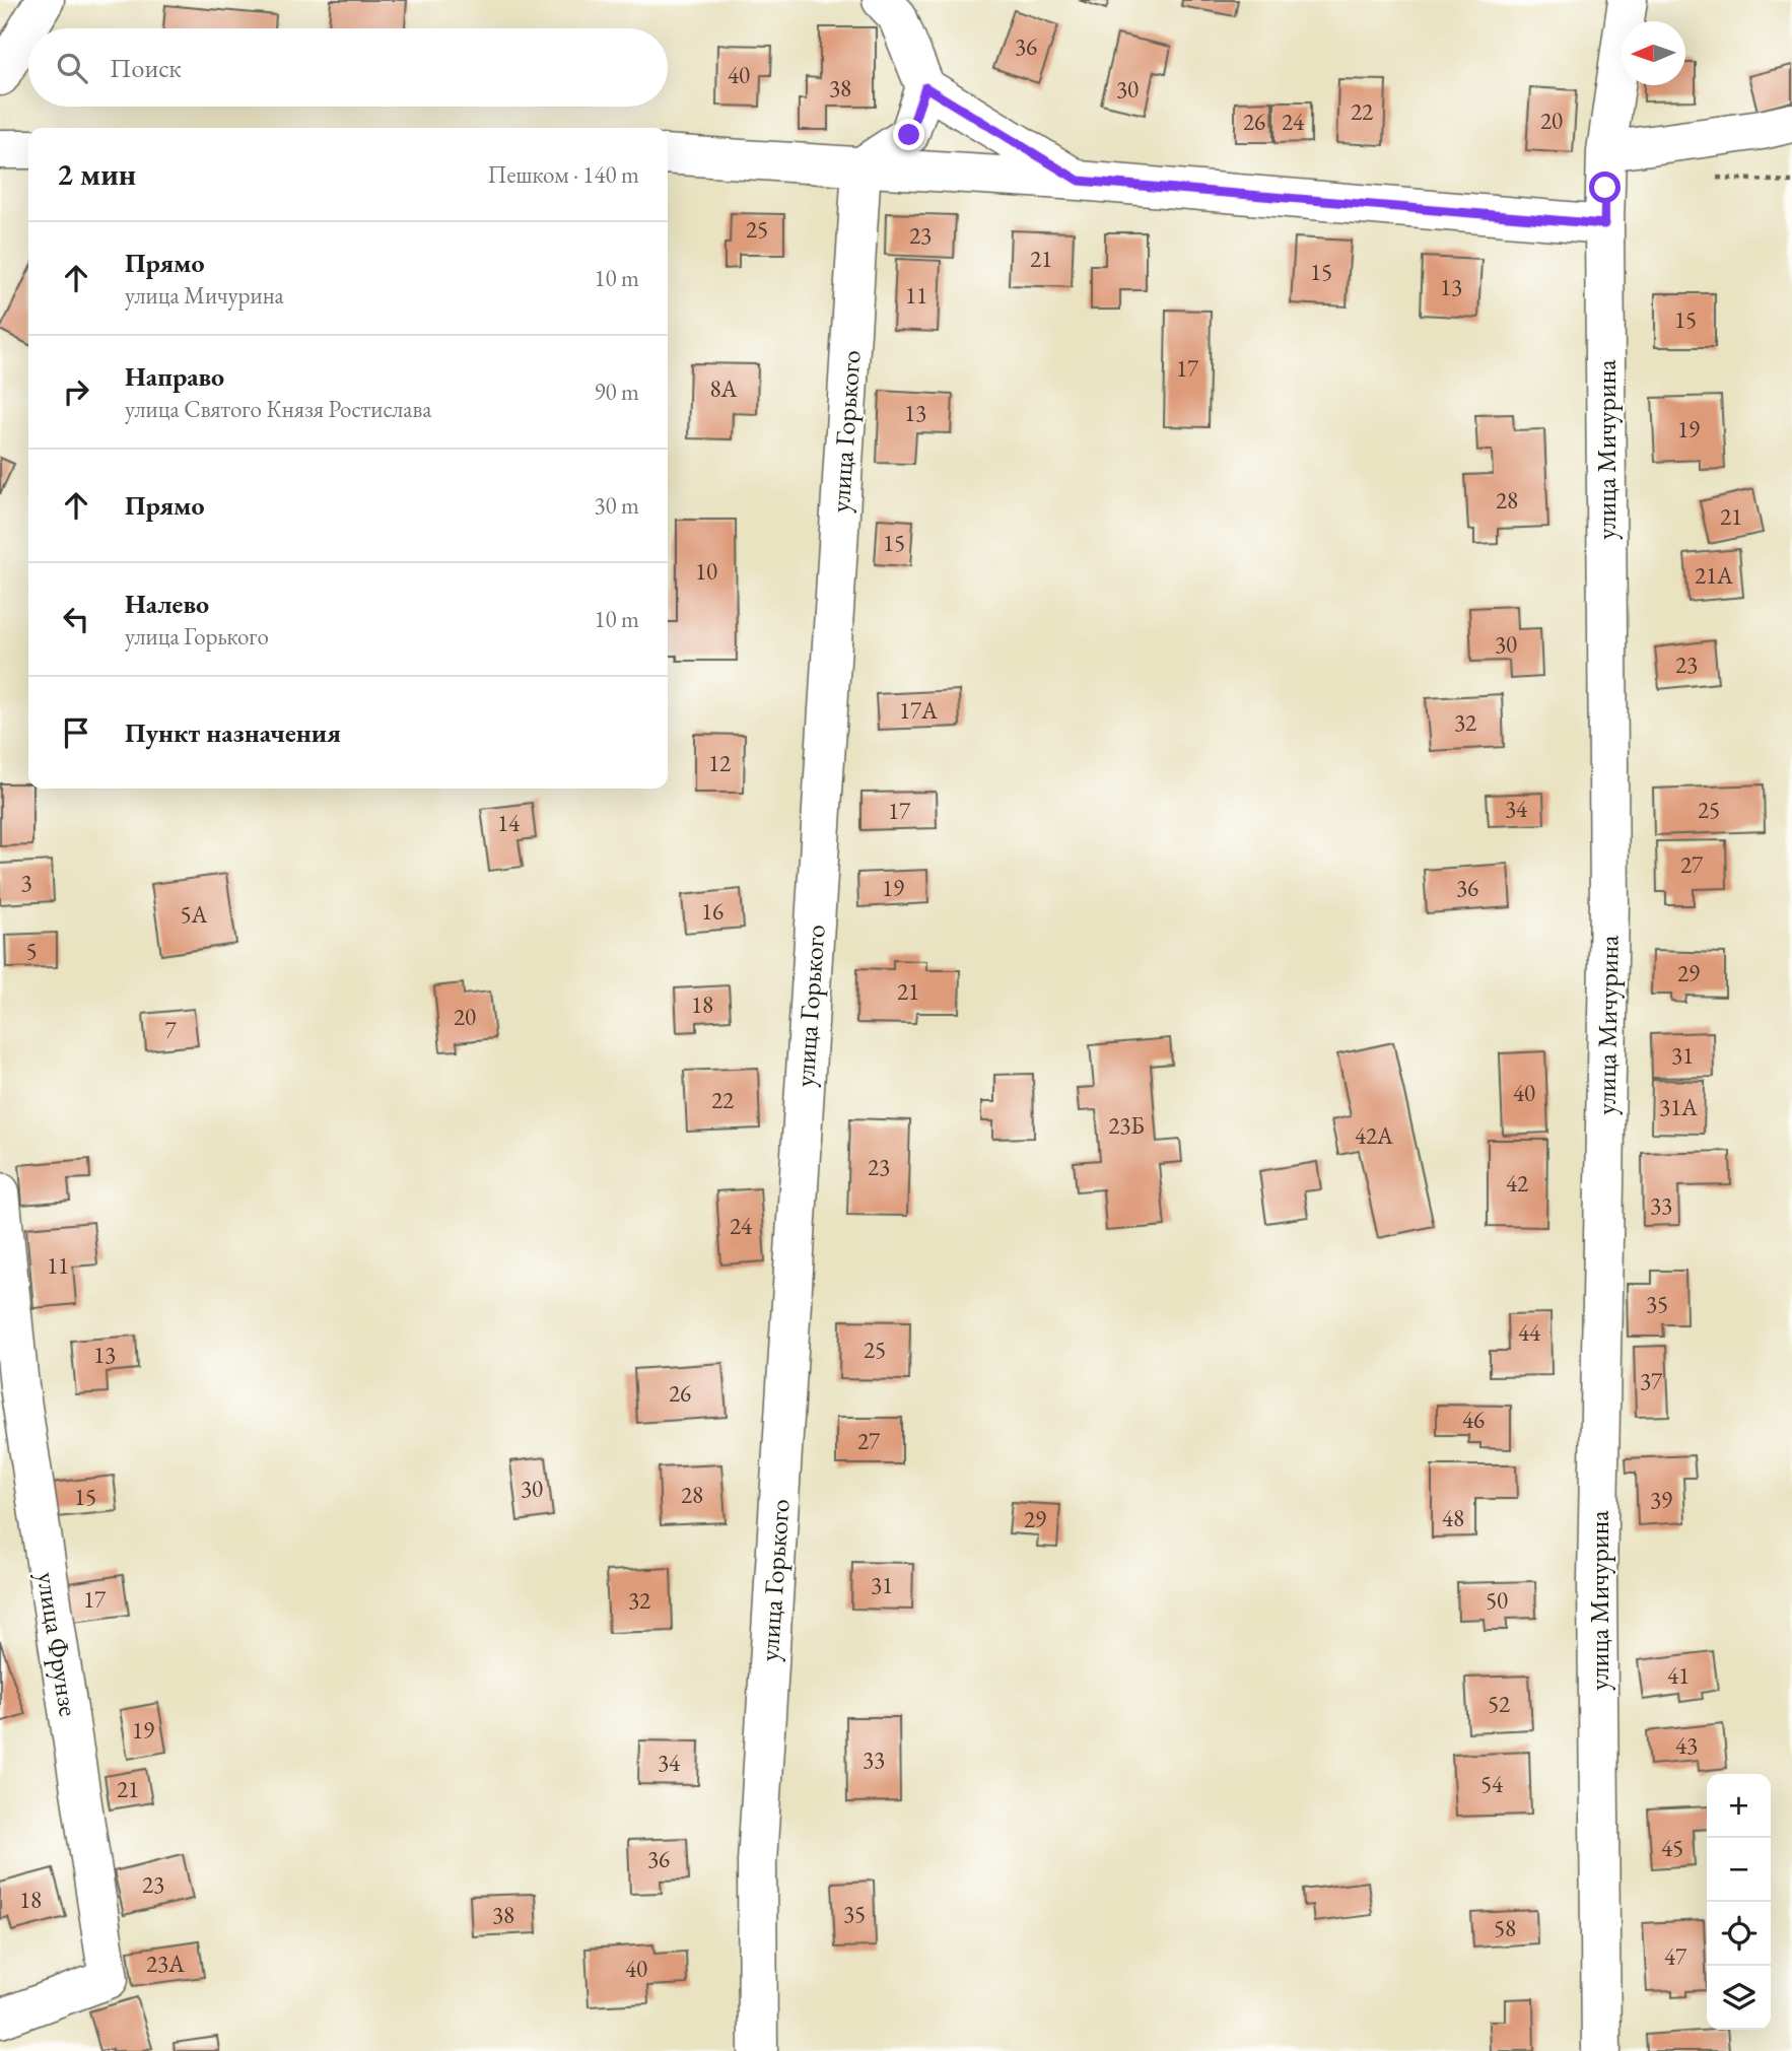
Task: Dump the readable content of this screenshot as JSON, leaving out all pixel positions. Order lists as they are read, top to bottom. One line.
{"streets":{"street":["улица Горького","улица Мичурина","улица Фрунзе"]},"house_numbers":["36","40","38","30","22","20","26","24","25","23","21","15","13","11","15","17","8А","13","19","28","21","15","10","21А","30","23","17А","32","12","34","25","17","14","27","3","19","36","16","5А","5","29","21","18","20","7","31","40","22","31А","23Б","42А","23","42","33","24","11","35","44","25","13","37","26","46","27","30","28","15","39","48","29","31","17","32","50","41","52","19","43","33","34","54","21","45","36","23","18","35","38","58","47","23А","40"],"north":"left","page":{"search":"Поиск","heading":["2 мин","Пешком · 140 m"],"list":[["Прямо","улица Мичурина","10 m"],["Направо","улица Святого Князя Ростислава","90 m"],["Прямо","30 m"],["Налево","улица Горького","10 m"],"Пункт назначения"],"map_buttons":["+","−"]}}
